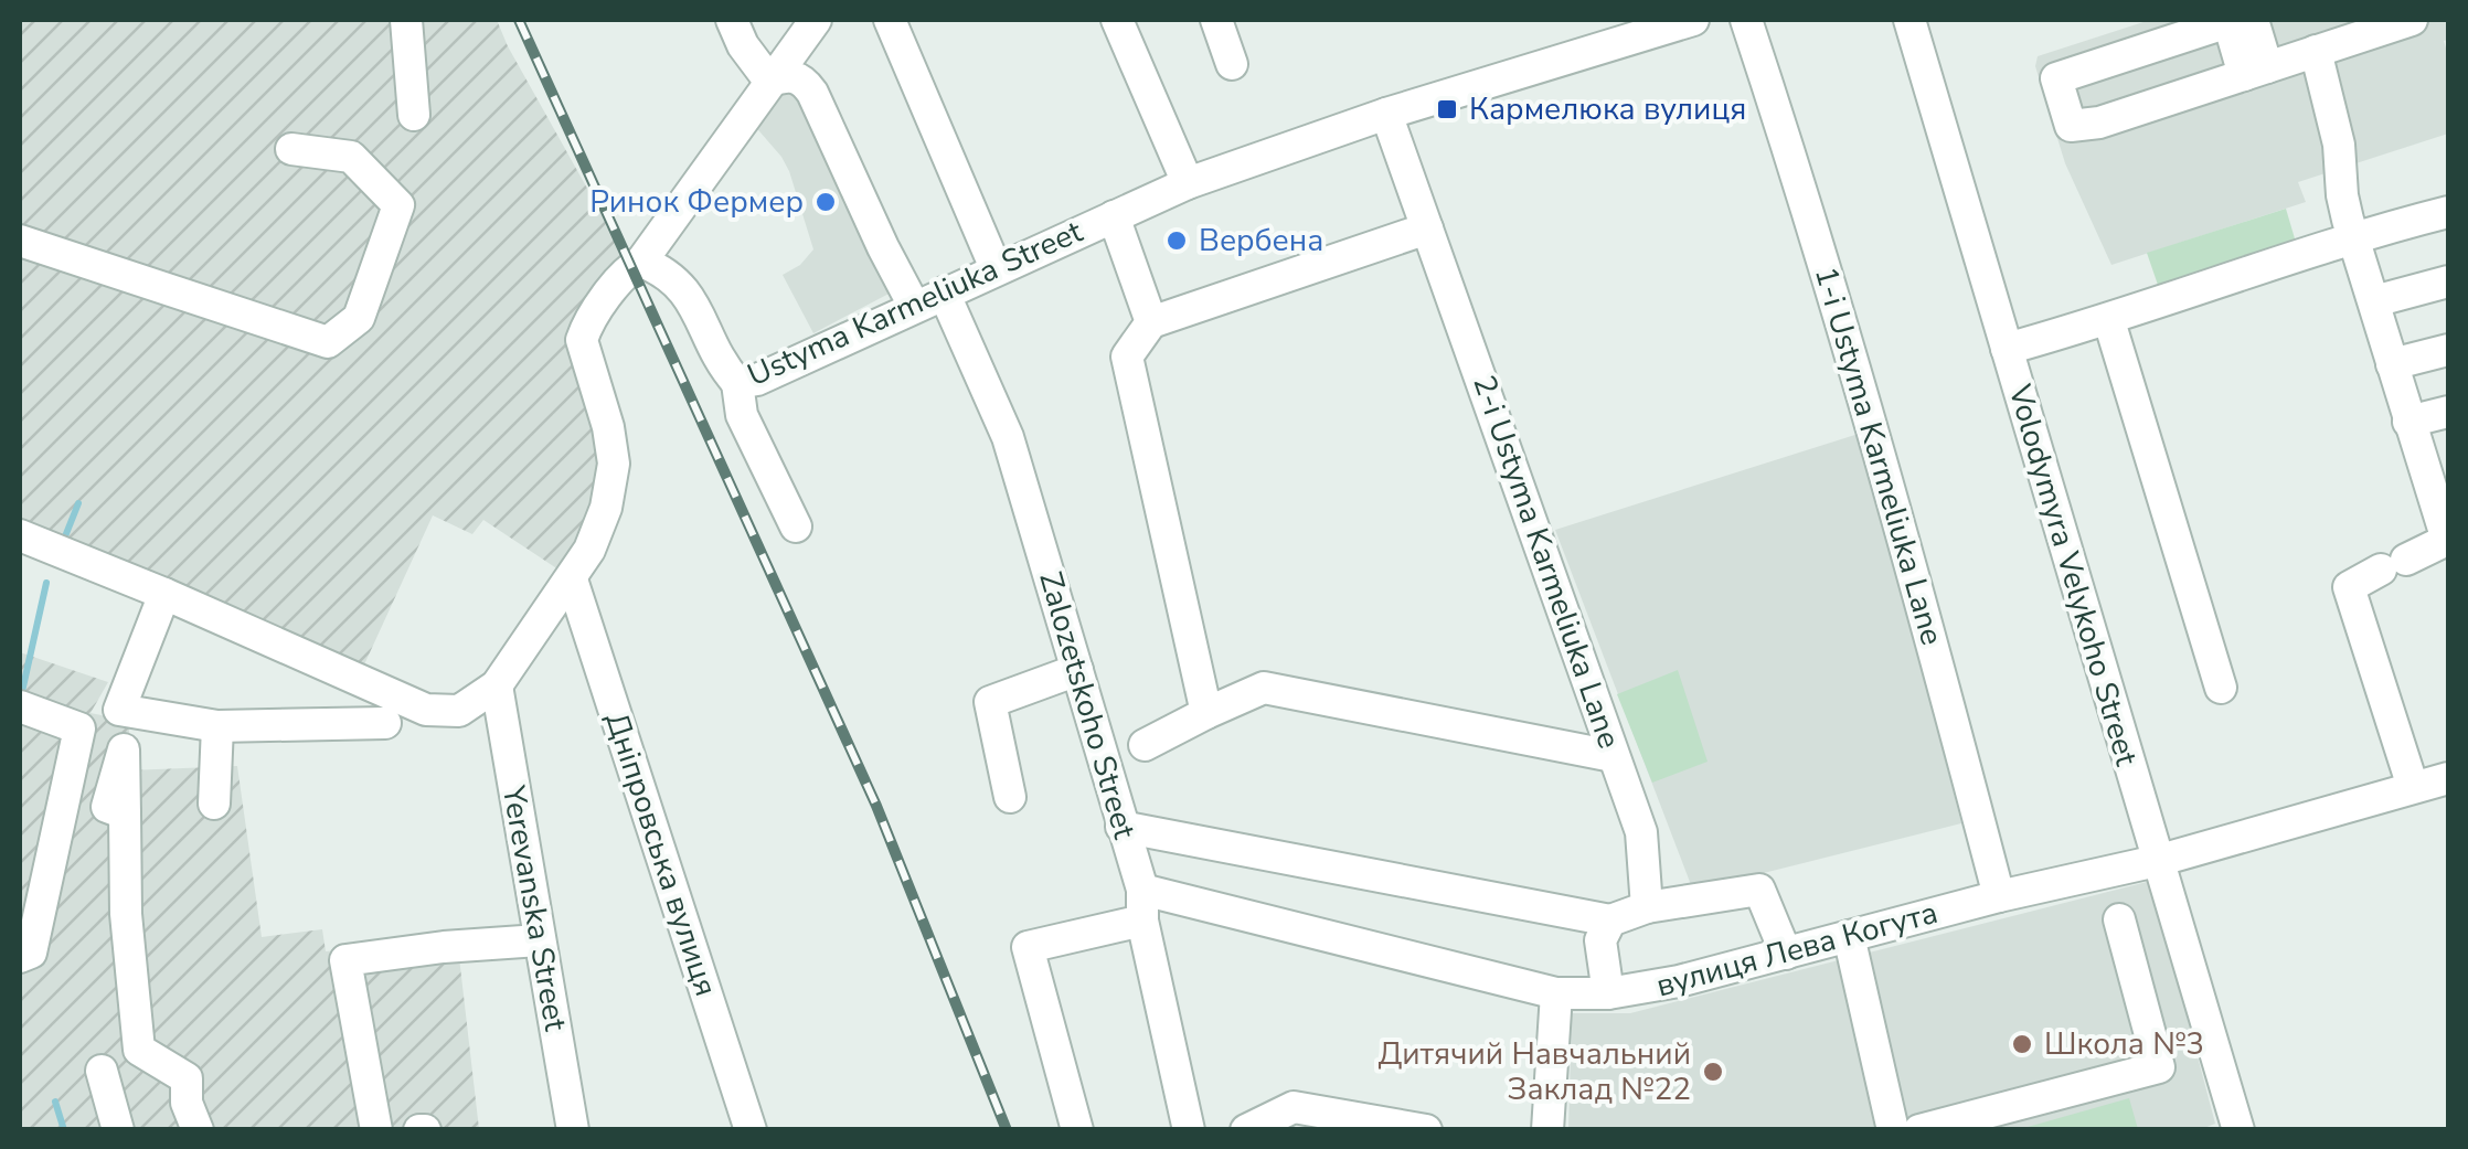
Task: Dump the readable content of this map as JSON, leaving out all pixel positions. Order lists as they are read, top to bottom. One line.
{"streets":{"street":["Ustyma Karmeliuka Street","1-i Ustyma Karmeliuka Lane","2-i Ustyma Karmeliuka Lane","Volodymyra Velykoho Street","Zalozetskoho Street","Дніпровська вулиця","Yerevanska Street","вулиця Лева Когута"]},"crossings":[["Ustyma Karmeliuka Street","2-i Ustyma Karmeliuka Lane"],["Ustyma Karmeliuka Street","Zalozetskoho Street"],["1-i Ustyma Karmeliuka Lane","вулиця Лева Когута"],["Volodymyra Velykoho Street","вулиця Лева Когута"],["Zalozetskoho Street","вулиця Лева Когута"]],"places":{"transit":["Кармелюка вулиця"],"other":["Ринок Фермер","Вербена","Школа №3","Дитячий Навчальний Заклад №22"]}}
